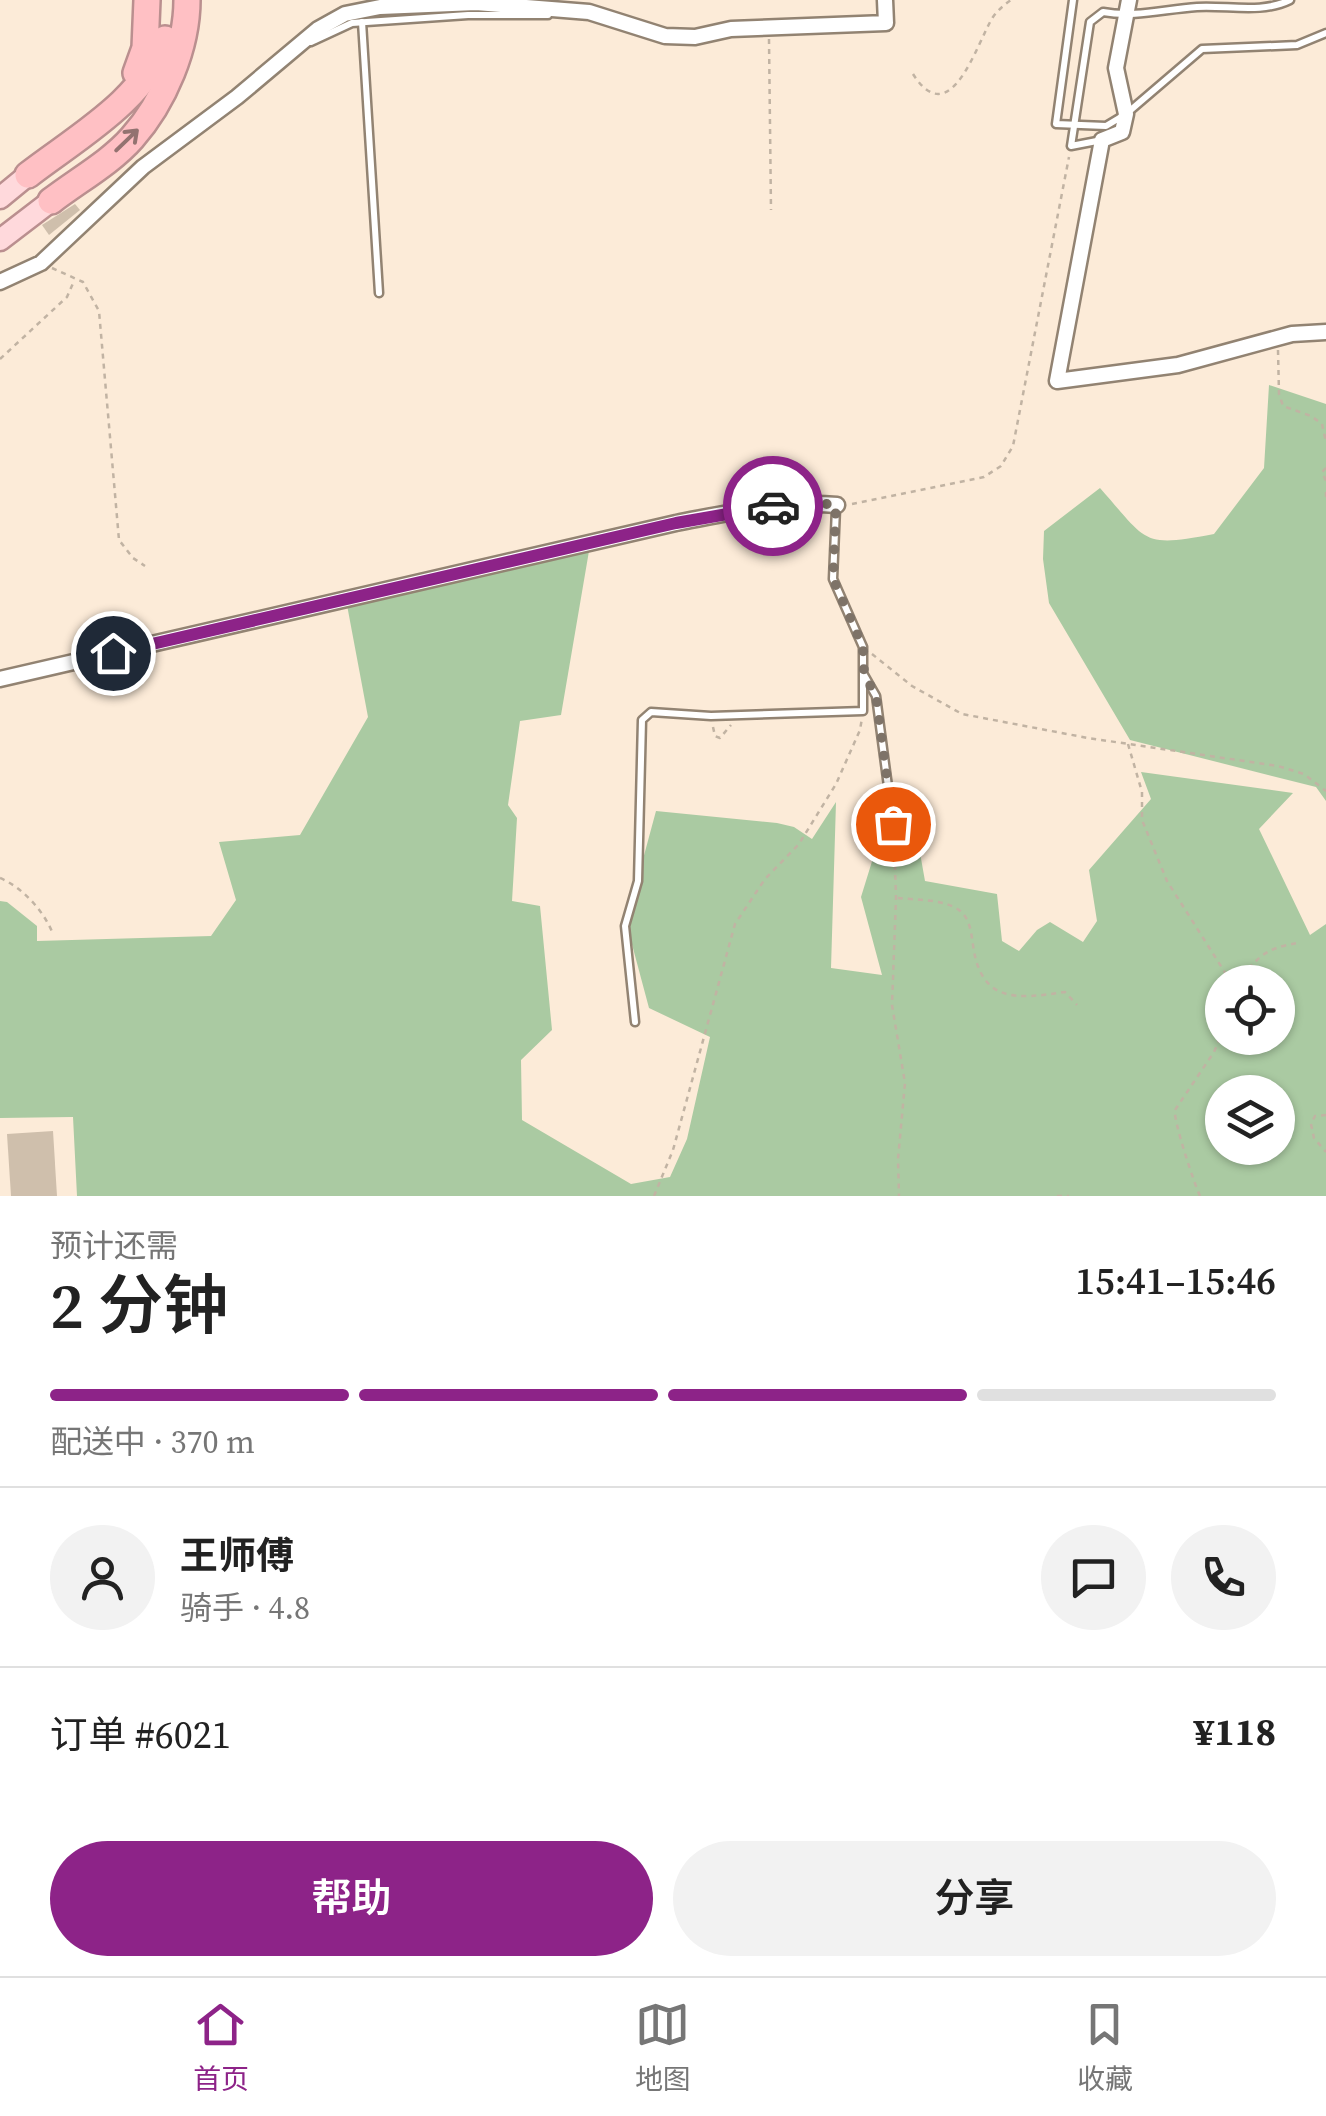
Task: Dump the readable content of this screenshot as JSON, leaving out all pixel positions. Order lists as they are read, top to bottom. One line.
{"page":{"heading":["2 分钟","预计还需","15:41–15:46"],"panel":["王师傅","骑手 · 4.8","订单 #6021","¥118"],"bar":"配送中 · 370 m","buttons":["帮助","分享"],"tabs":["首页","地图","收藏"]}}
